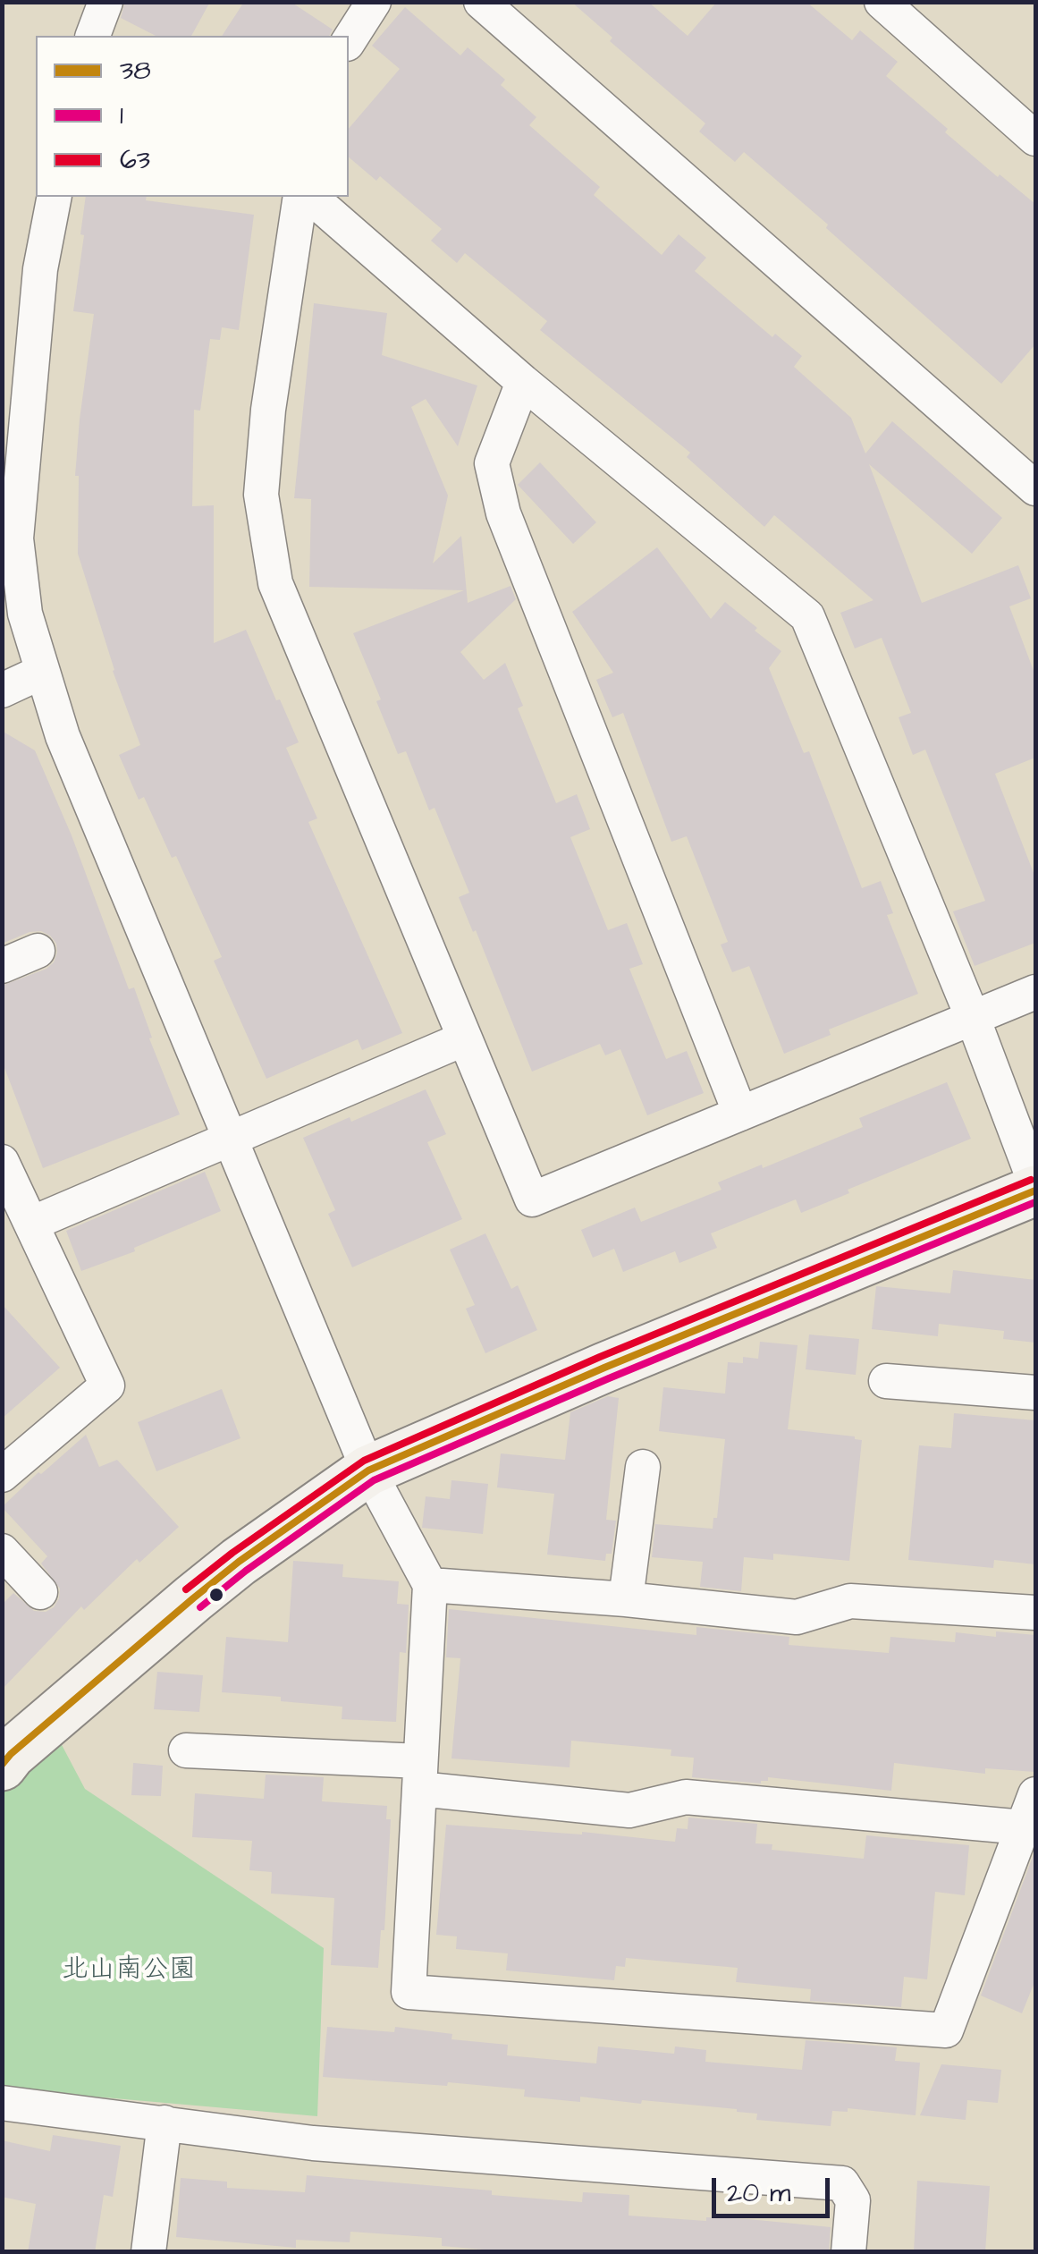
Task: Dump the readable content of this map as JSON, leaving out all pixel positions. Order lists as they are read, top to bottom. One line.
{"parks":["北山南公園"],"lines":["transit line 63","transit line 38","transit line 1"],"legend":["38","1","63"],"scale_bar":"20 m"}
